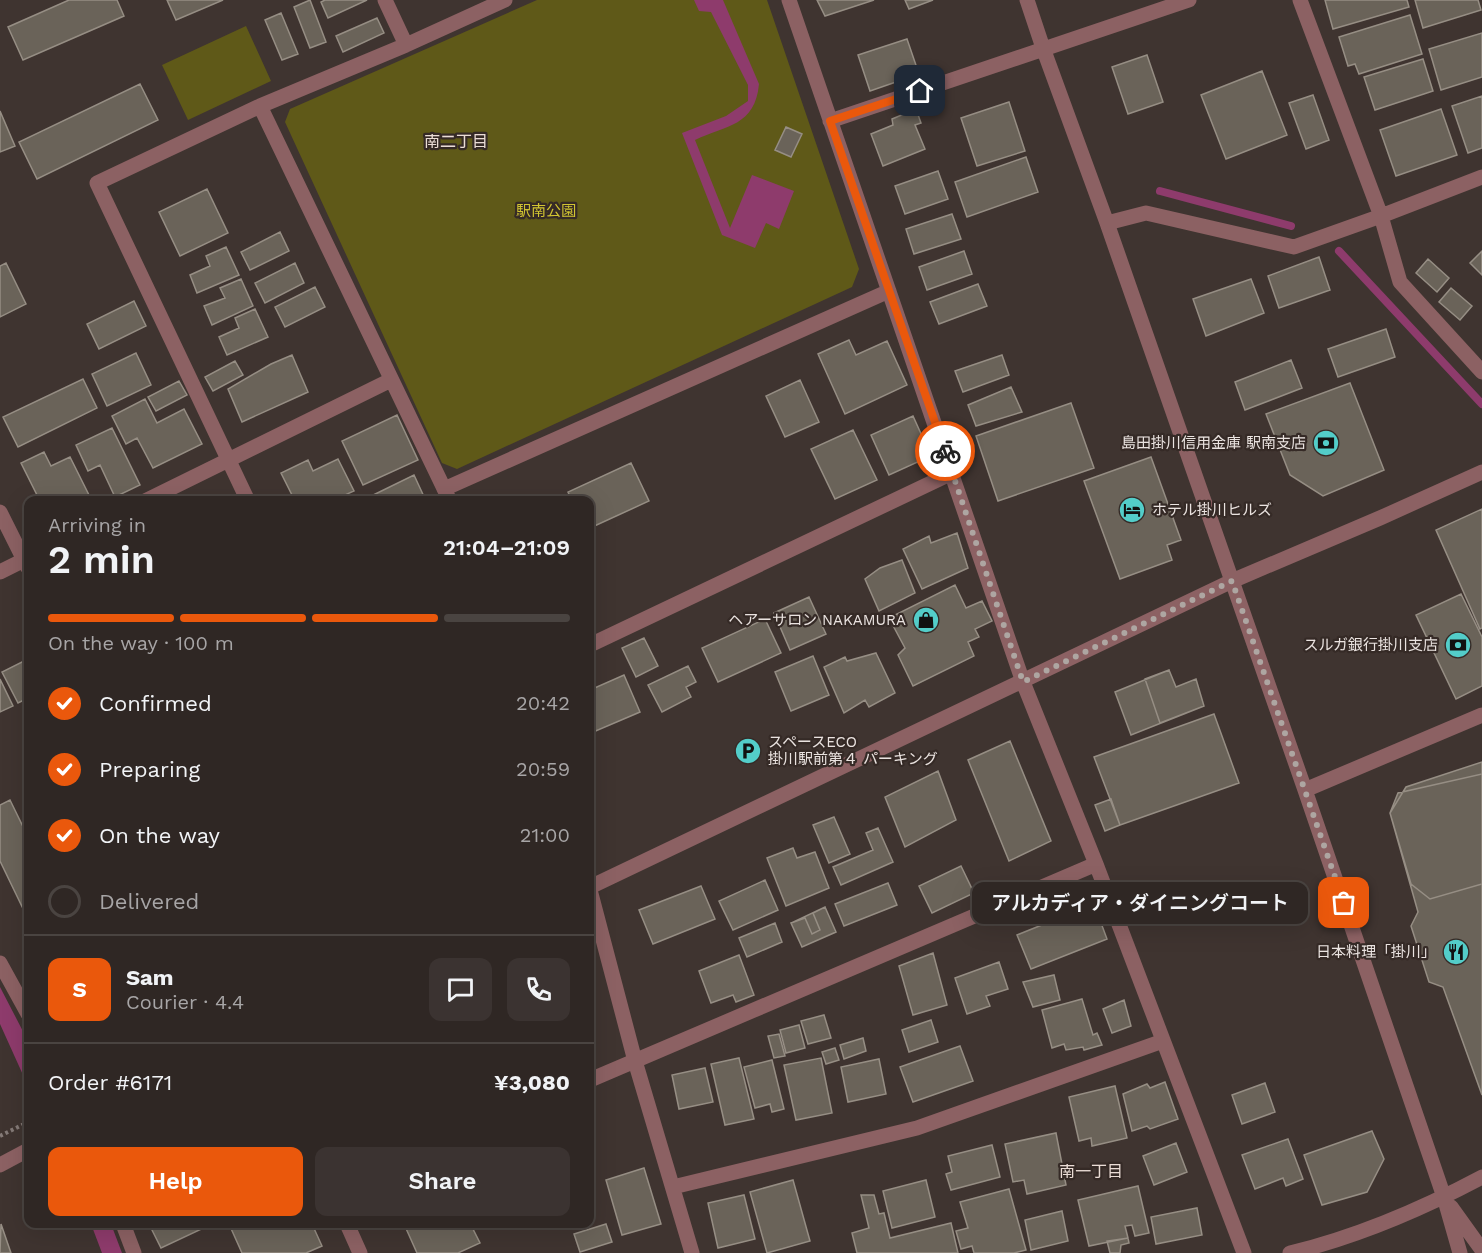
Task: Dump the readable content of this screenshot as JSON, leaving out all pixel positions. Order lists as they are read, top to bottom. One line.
{"districts":["南二丁目","南一丁目"],"parks":["駅南公園"],"places":{"bank":["島田掛川信用金庫 駅南支店","スルガ銀行掛川支店"],"hotel":["ホテル掛川ヒルズ"],"shop":["ヘアーサロン NAKAMURA"],"parking":["スペースECO 掛川駅前第４ パーキング"],"other":["アルカディア・ダイニングコート"],"restaurant":["日本料理「掛川」"]},"page":{"heading":["2 min","Arriving in","21:04–21:09"],"panel":["Sam","Courier · 4.4","Order #6171","¥3,080"],"bar":"On the way · 100 m","list":[["Confirmed","20:42"],["Preparing","20:59"],["On the way","21:00"],"Delivered"],"bubble":"アルカディア・ダイニングコート","round":"S","buttons":["Help","Share"]}}
